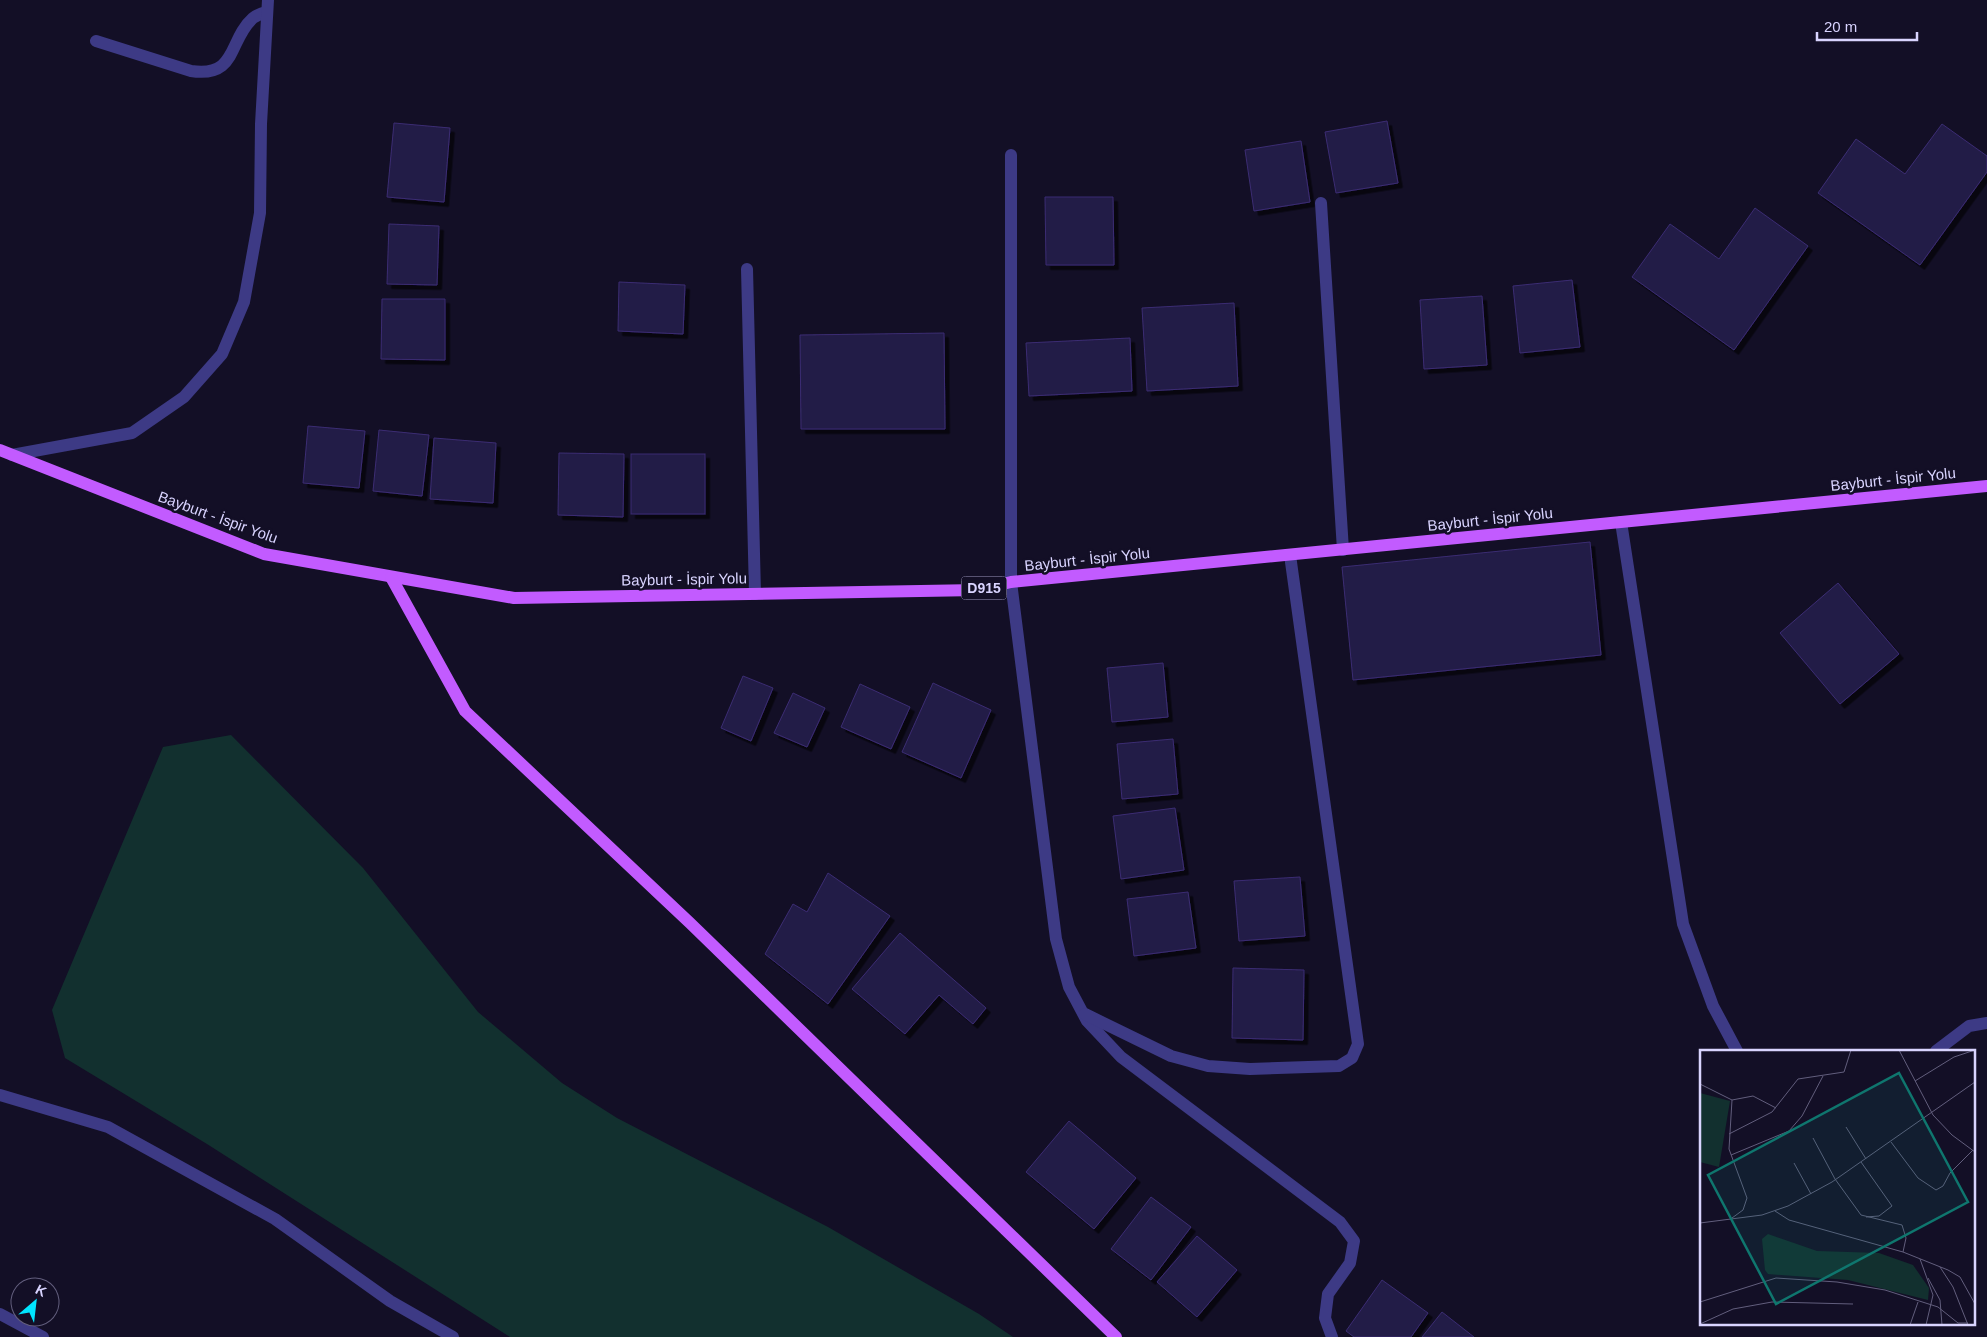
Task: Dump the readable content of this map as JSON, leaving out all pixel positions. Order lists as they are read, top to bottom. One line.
{"streets":{"main road":["Bayburt - İspir Yolu","D915"]},"scale_bar":"20 m","north":"top right"}
